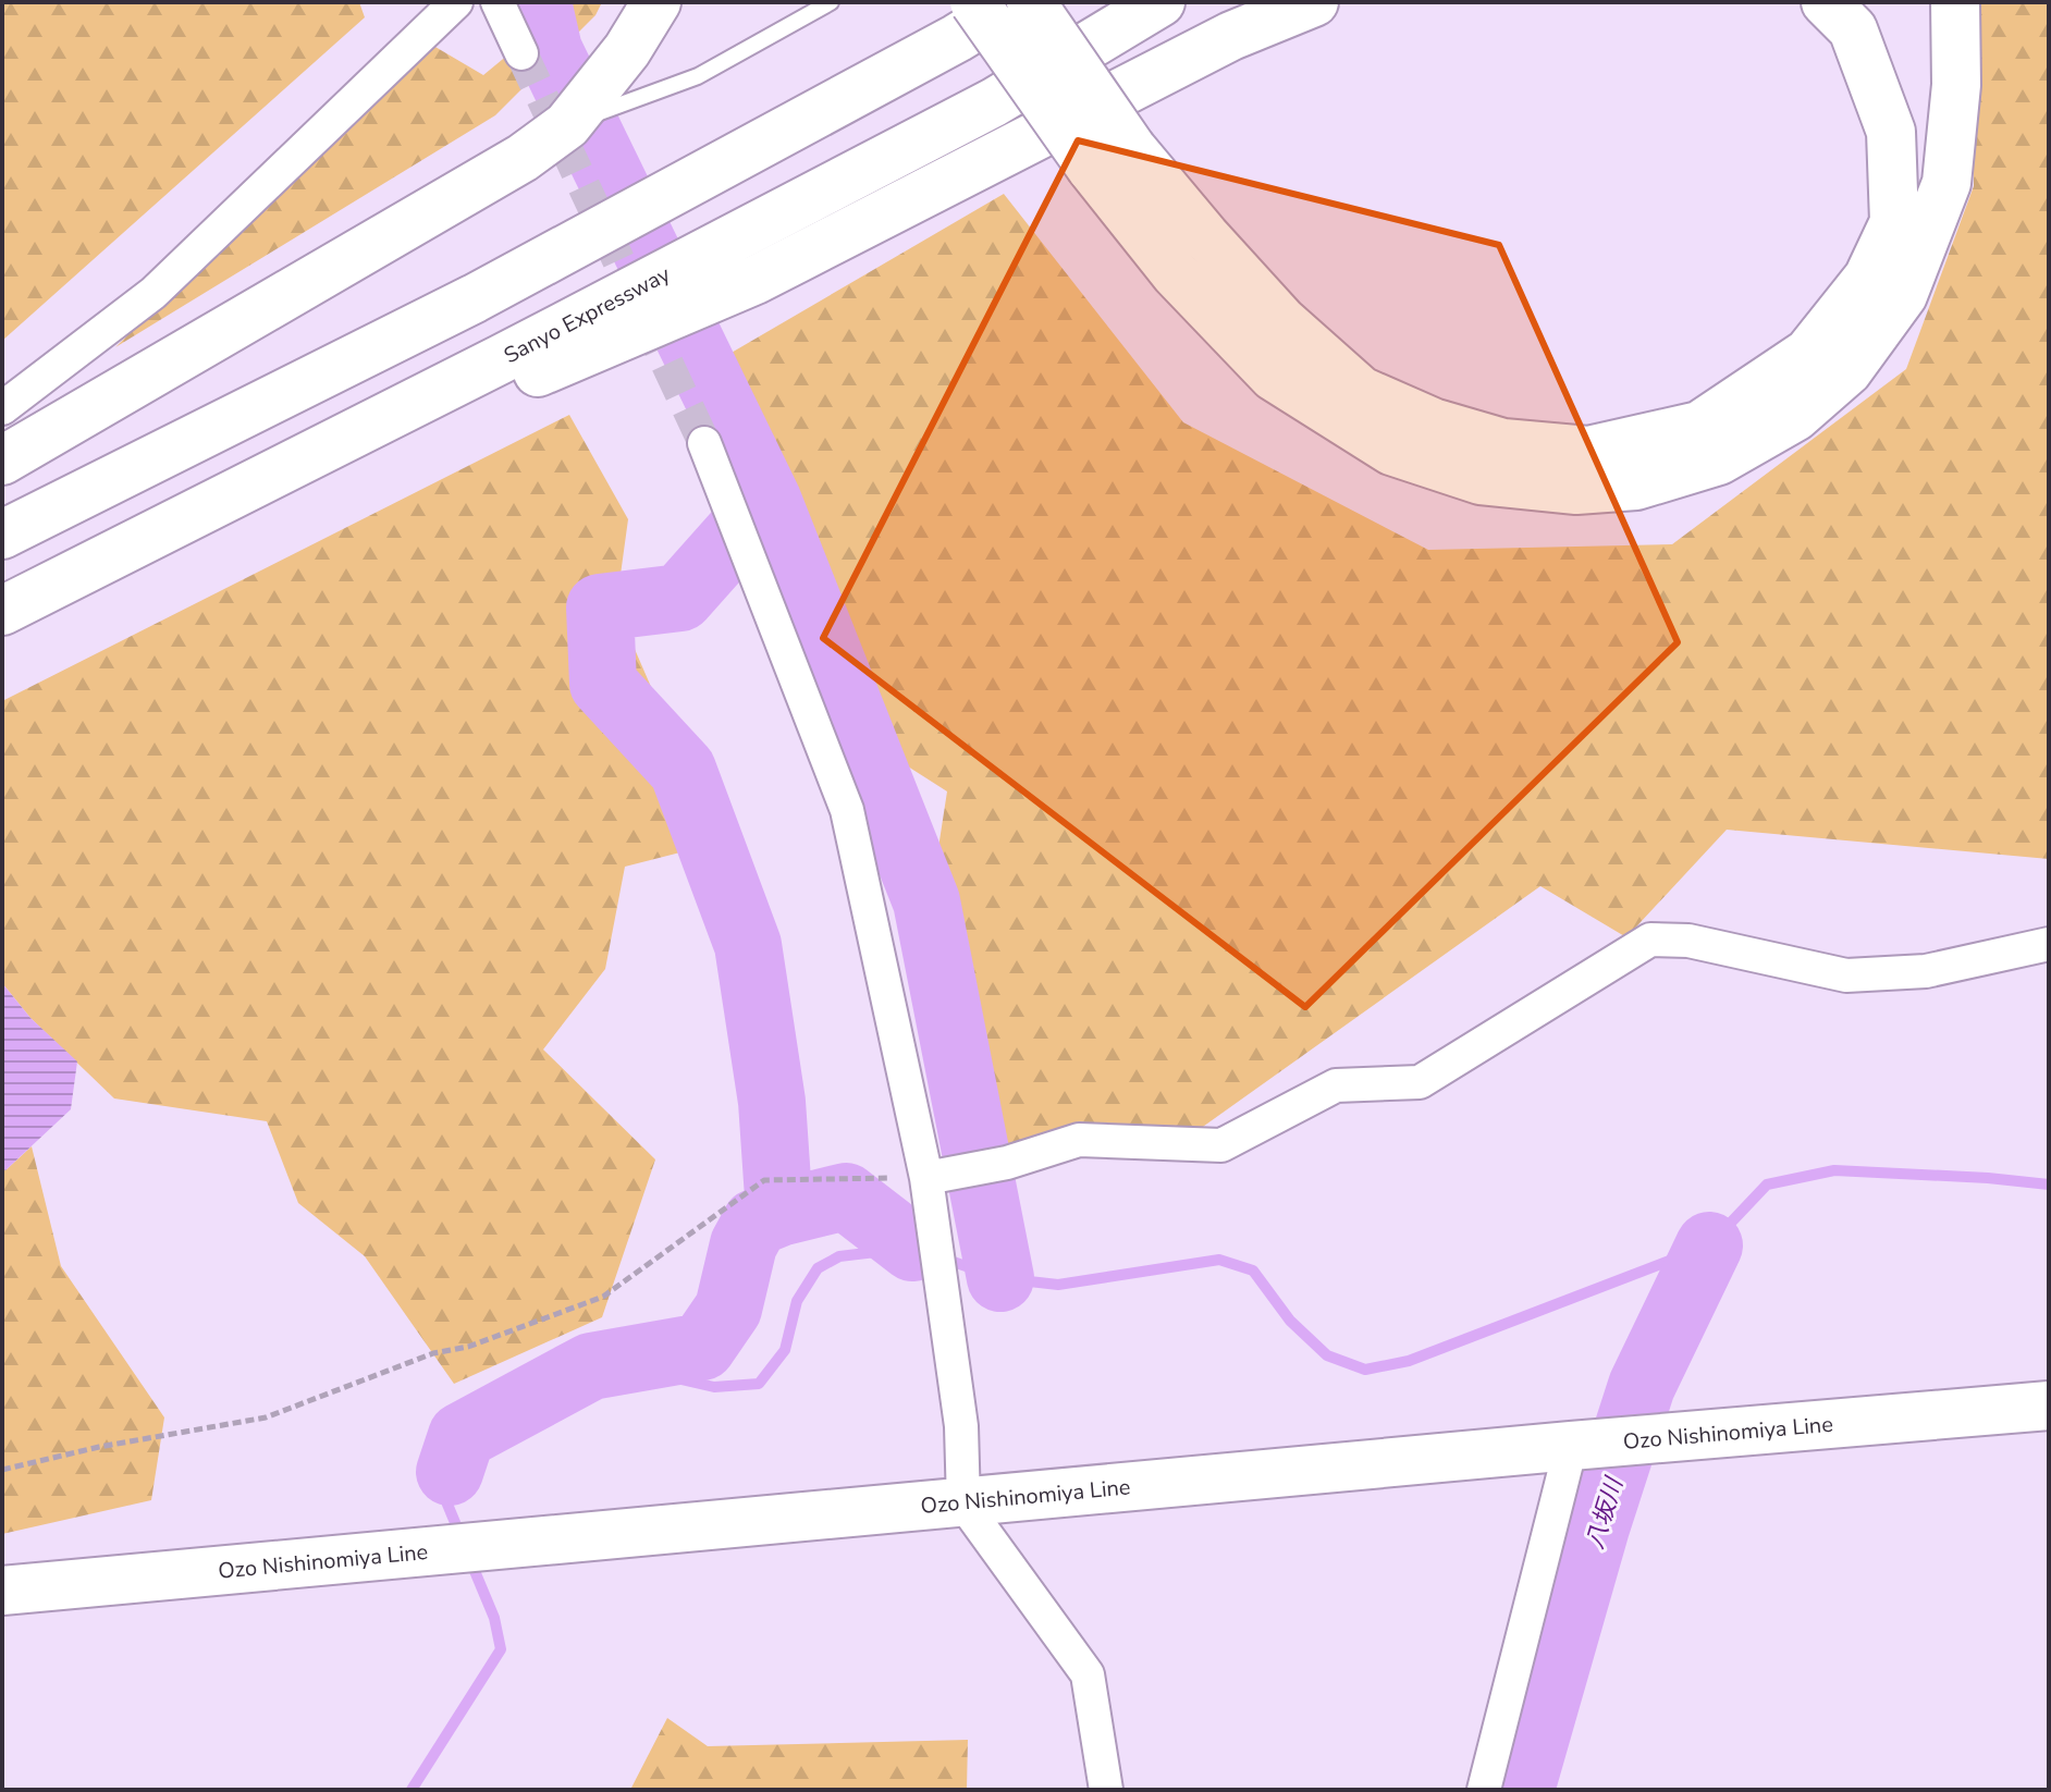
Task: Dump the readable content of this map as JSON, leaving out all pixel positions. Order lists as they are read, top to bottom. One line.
{"streets":{"main road":["Sanyo Expressway","Ozo Nishinomiya Line"]},"water":["八坂川"]}
